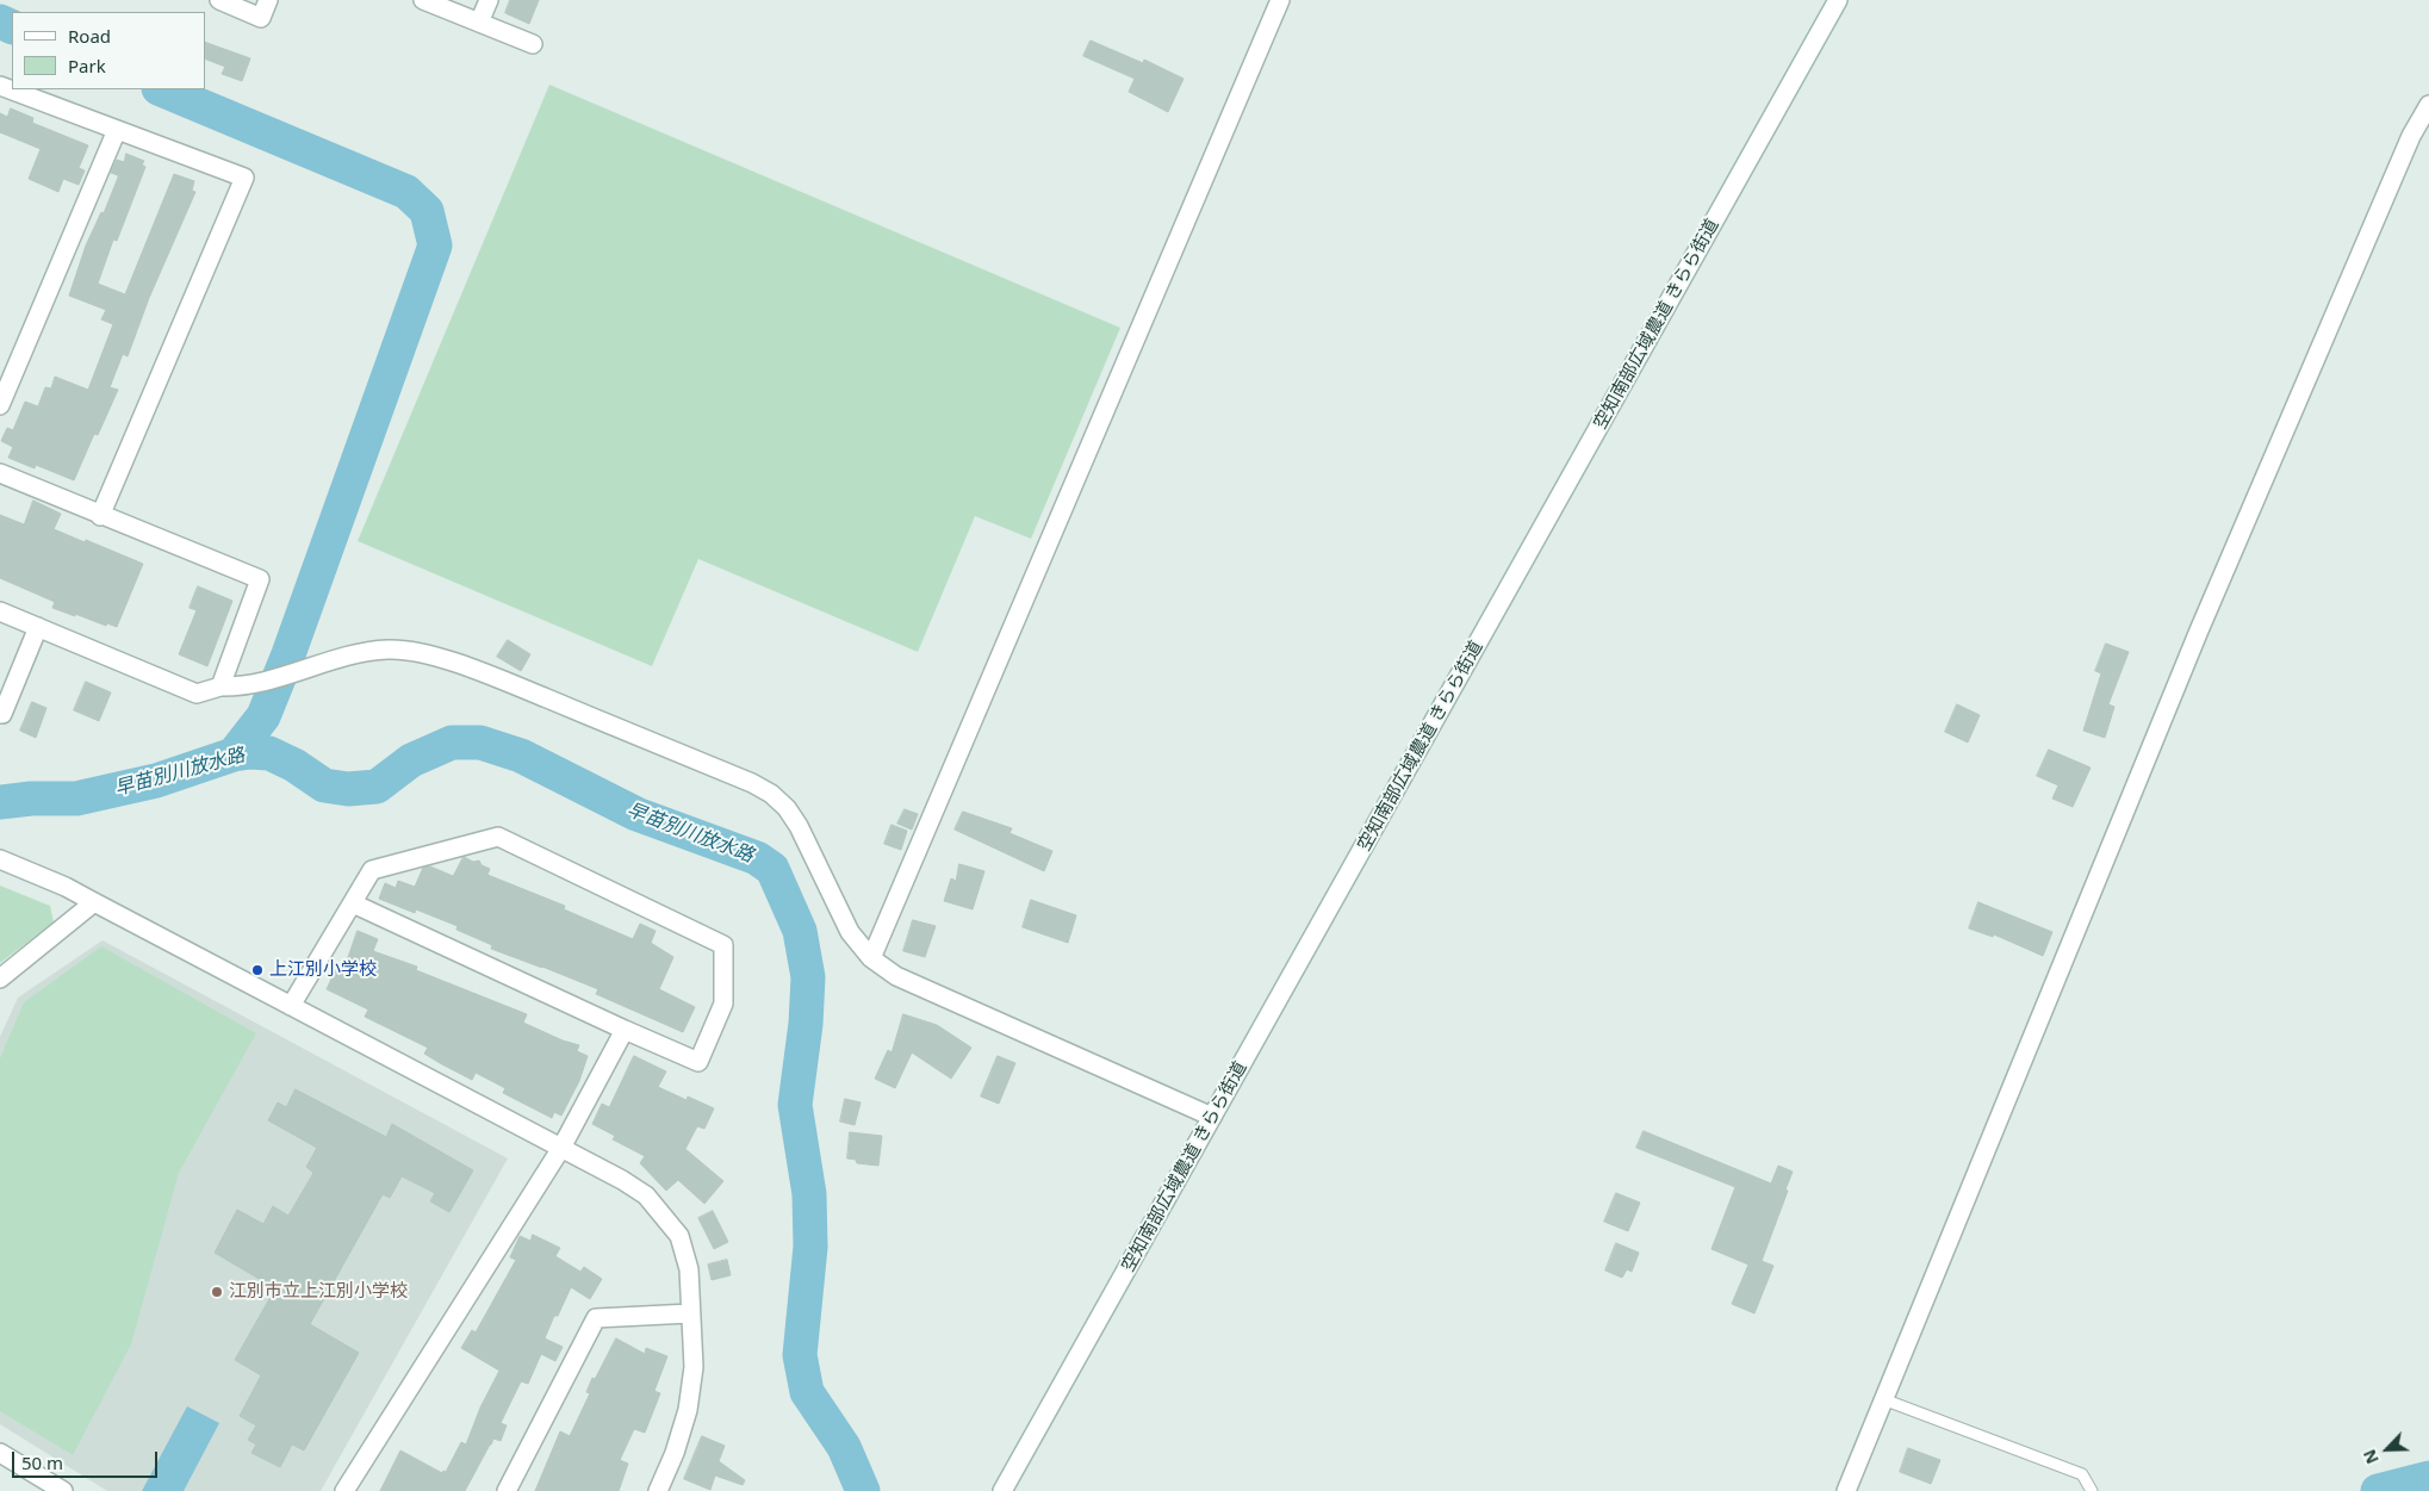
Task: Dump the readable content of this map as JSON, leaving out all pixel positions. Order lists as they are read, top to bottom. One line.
{"streets":{"street":["空知南部広域農道 きらら街道"]},"water":["早苗別川放水路"],"places":["上江別小学校","江別市立上江別小学校"],"legend":["Road","Park"],"scale_bar":"50 m","north":"bottom left"}
